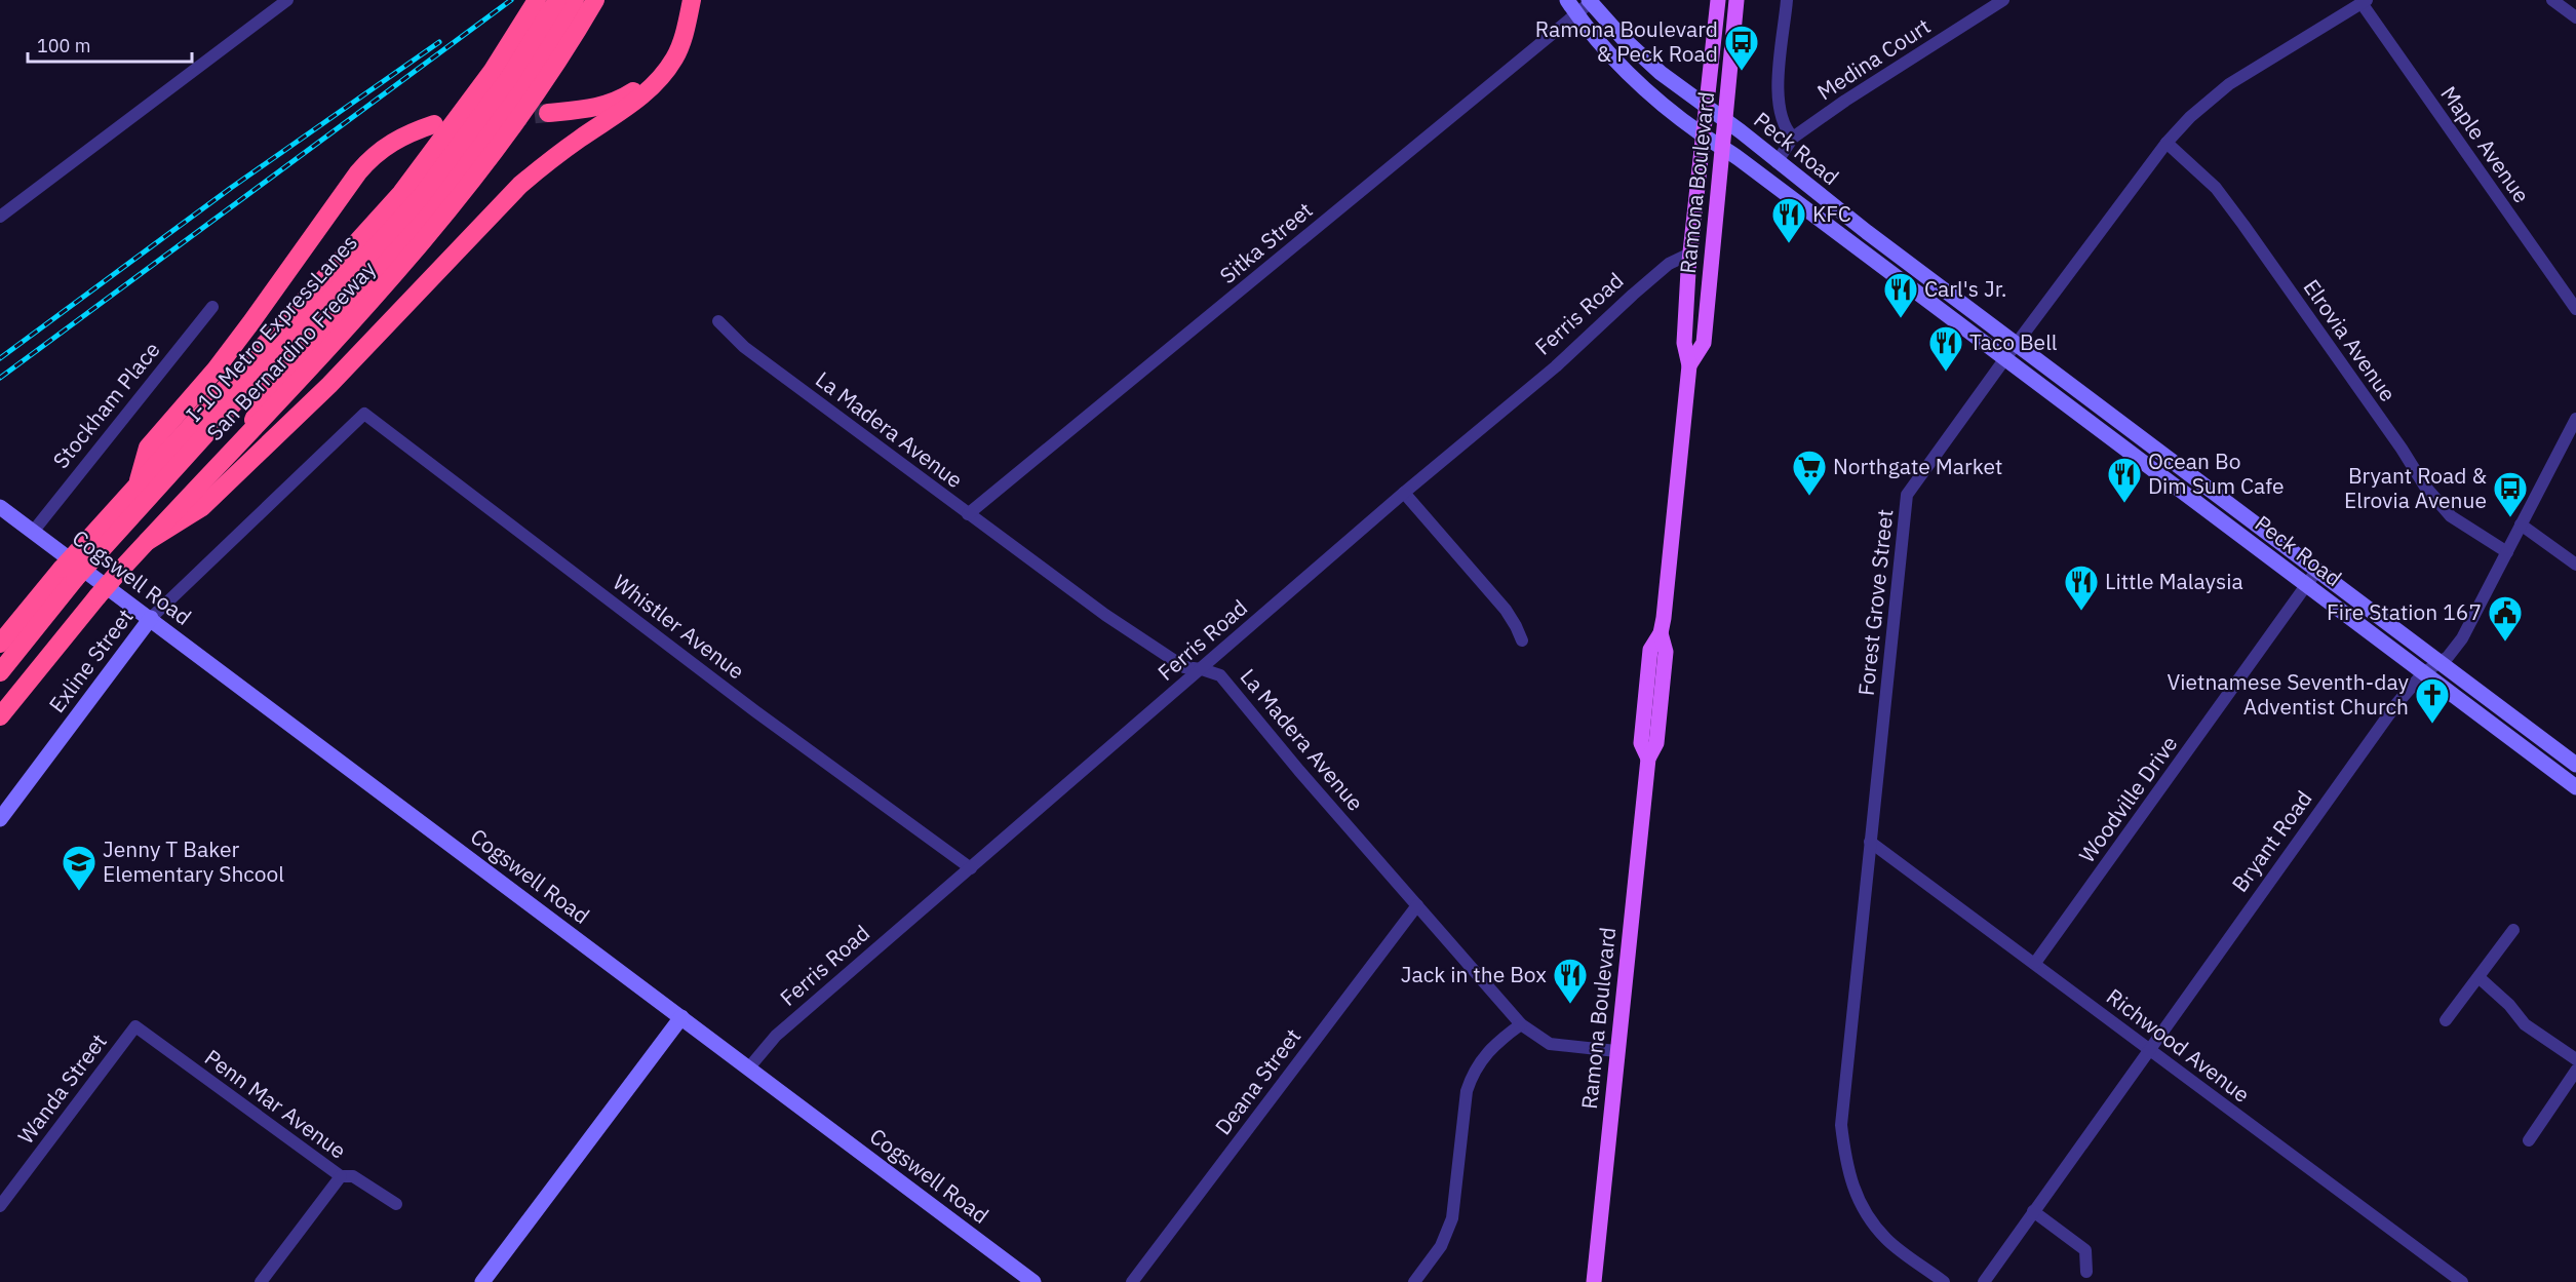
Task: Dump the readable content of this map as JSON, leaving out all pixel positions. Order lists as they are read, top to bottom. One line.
{"streets":{"highway":["I-10 Metro ExpressLanes","San Bernardino Freeway"],"main road":["Peck Road","Ramona Boulevard","Cogswell Road","Exline Street"],"street":["Medina Court","Maple Avenue","Sitka Street","Ferris Road","Elrovia Avenue","Stockham Place","La Madera Avenue","Forest Grove Street","Whistler Avenue","Woodville Drive","Bryant Road","Richwood Avenue","Deana Street","Wanda Street","Penn Mar Avenue"]},"crossings":[["Medina Court","Peck Road"],["Maple Avenue","Forest Grove Street"],["Peck Road","Ramona Boulevard"],["Peck Road","Sitka Street"],["Peck Road","Forest Grove Street"],["Peck Road","Woodville Drive"],["Peck Road","Bryant Road"],["Ramona Boulevard","Ferris Road"],["Ramona Boulevard","La Madera Avenue"],["Sitka Street","La Madera Avenue"],["Ferris Road","La Madera Avenue"],["Ferris Road","Cogswell Road"],["Ferris Road","Whistler Avenue"],["I-10 Metro ExpressLanes","San Bernardino Freeway"],["Elrovia Avenue","Forest Grove Street"],["Elrovia Avenue","Bryant Road"],["Stockham Place","Cogswell Road"],["La Madera Avenue","Deana Street"],["Cogswell Road","Exline Street"],["Forest Grove Street","Richwood Avenue"],["Whistler Avenue","Exline Street"],["Woodville Drive","Richwood Avenue"],["Bryant Road","Richwood Avenue"],["Wanda Street","Penn Mar Avenue"]],"places":{"bus stop":["Ramona Boulevard & Peck Road","Bryant Road & Elrovia Avenue"],"restaurant":["KFC","Carl's Jr.","Taco Bell","Ocean Bo Dim Sum Cafe","Little Malaysia","Jack in the Box"],"supermarket":["Northgate Market"],"public building":["Fire Station 167"],"church":["Vietnamese Seventh-day Adventist Church"],"school or university":["Jenny T Baker Elementary Shcool"]},"scale_bar":"100 m"}
